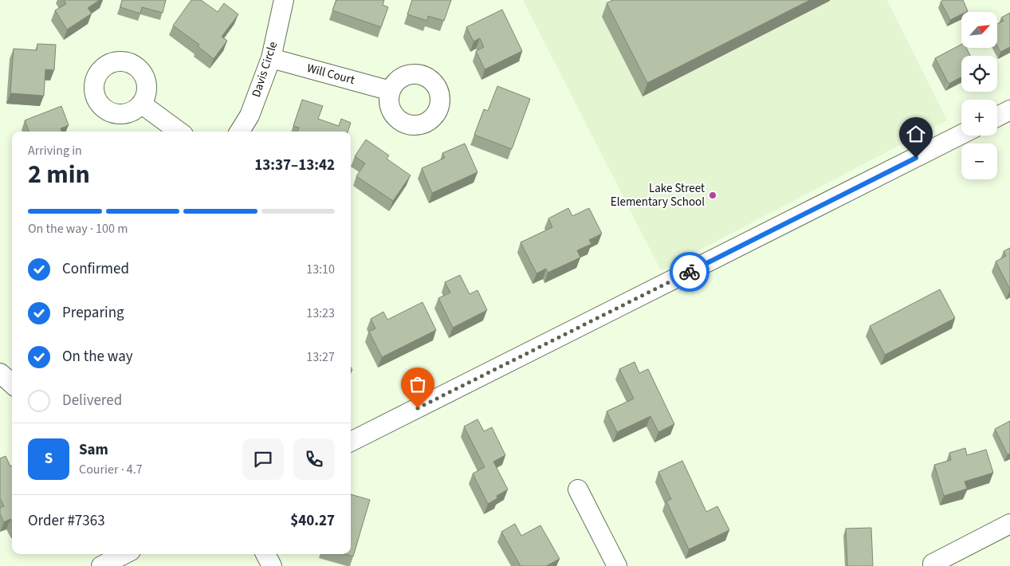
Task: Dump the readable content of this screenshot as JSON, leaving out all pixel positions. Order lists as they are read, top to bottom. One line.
{"streets":{"street":["Davis Circle","Will Court"]},"crossings":[["Davis Circle","Will Court"]],"places":["Lake Street Elementary School"],"north":"top right","page":{"map_buttons":["+","−"],"heading":["2 min","Arriving in","13:37–13:42"],"panel":["Sam","Courier · 4.7","Order #7363","$40.27"],"bar":"On the way · 100 m","list":[["Confirmed","13:10"],["Preparing","13:23"],["On the way","13:27"],"Delivered"],"round":"S"}}
